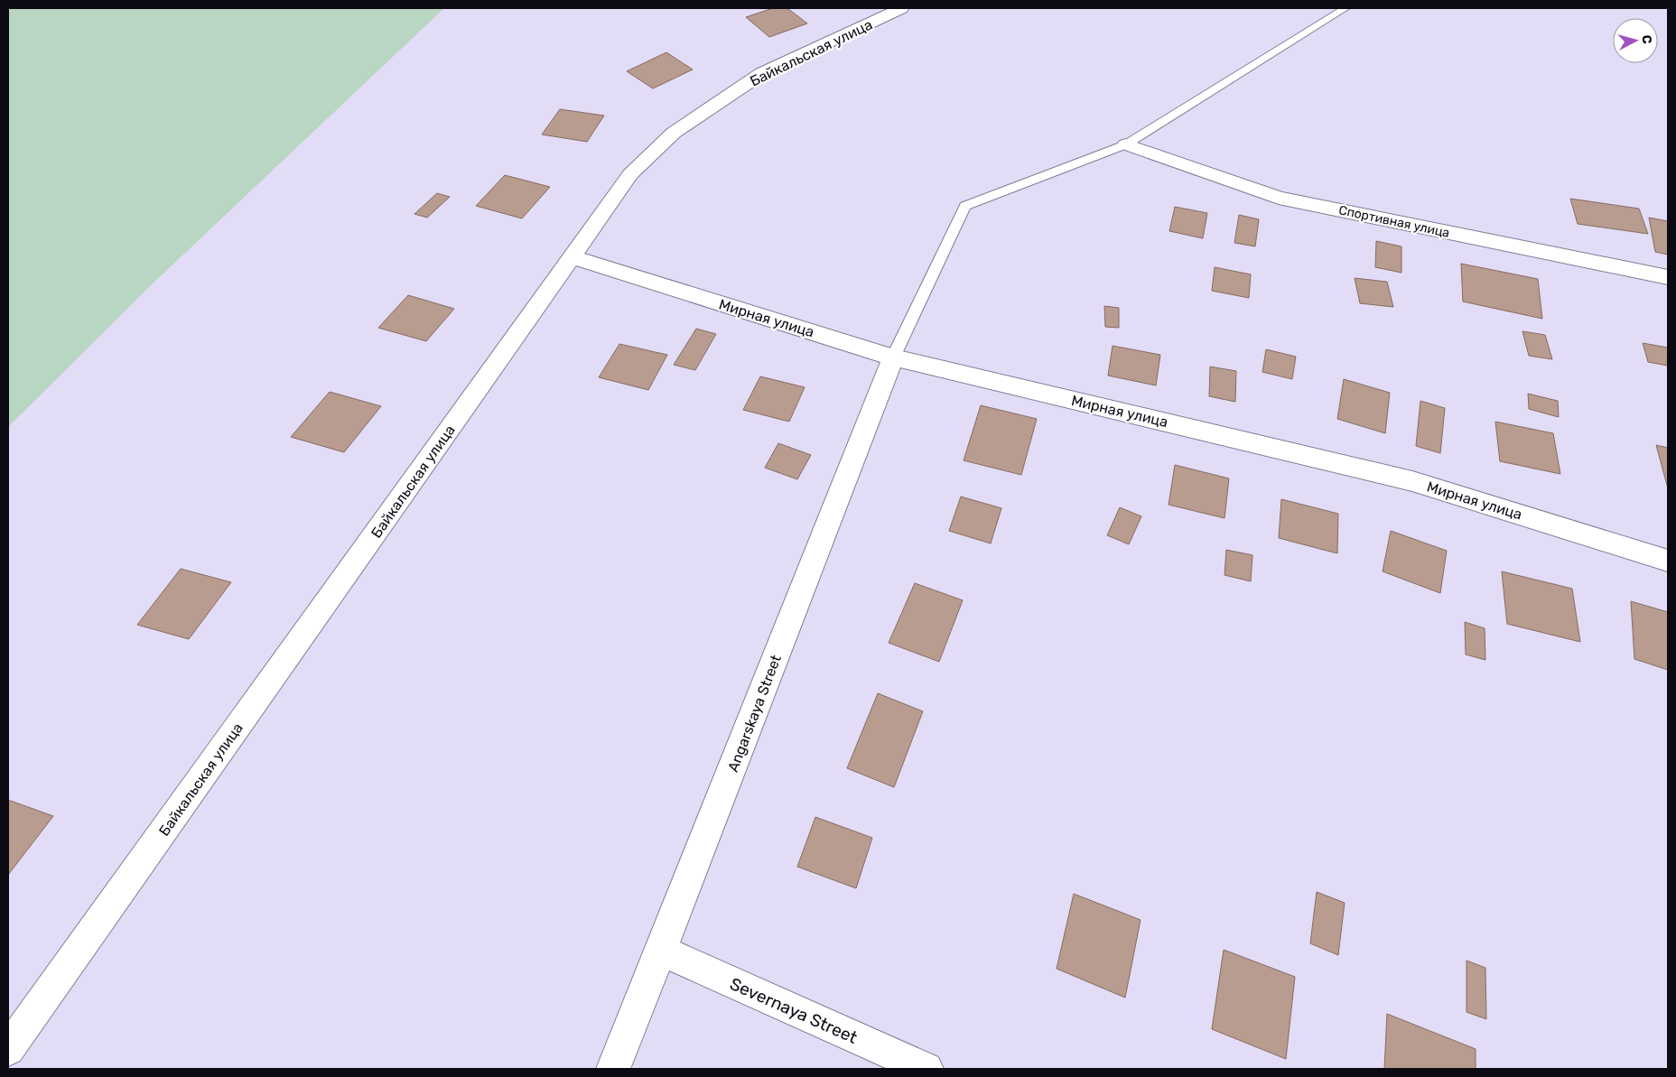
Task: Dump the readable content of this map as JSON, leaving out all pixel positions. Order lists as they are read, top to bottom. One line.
{"streets":{"street":["Байкальская улица","Спортивная улица","Мирная улица","Angarskaya Street","Severnaya Street"]},"crossings":[["Байкальская улица","Мирная улица"],["Мирная улица","Angarskaya Street"],["Angarskaya Street","Severnaya Street"]],"north":"right"}
